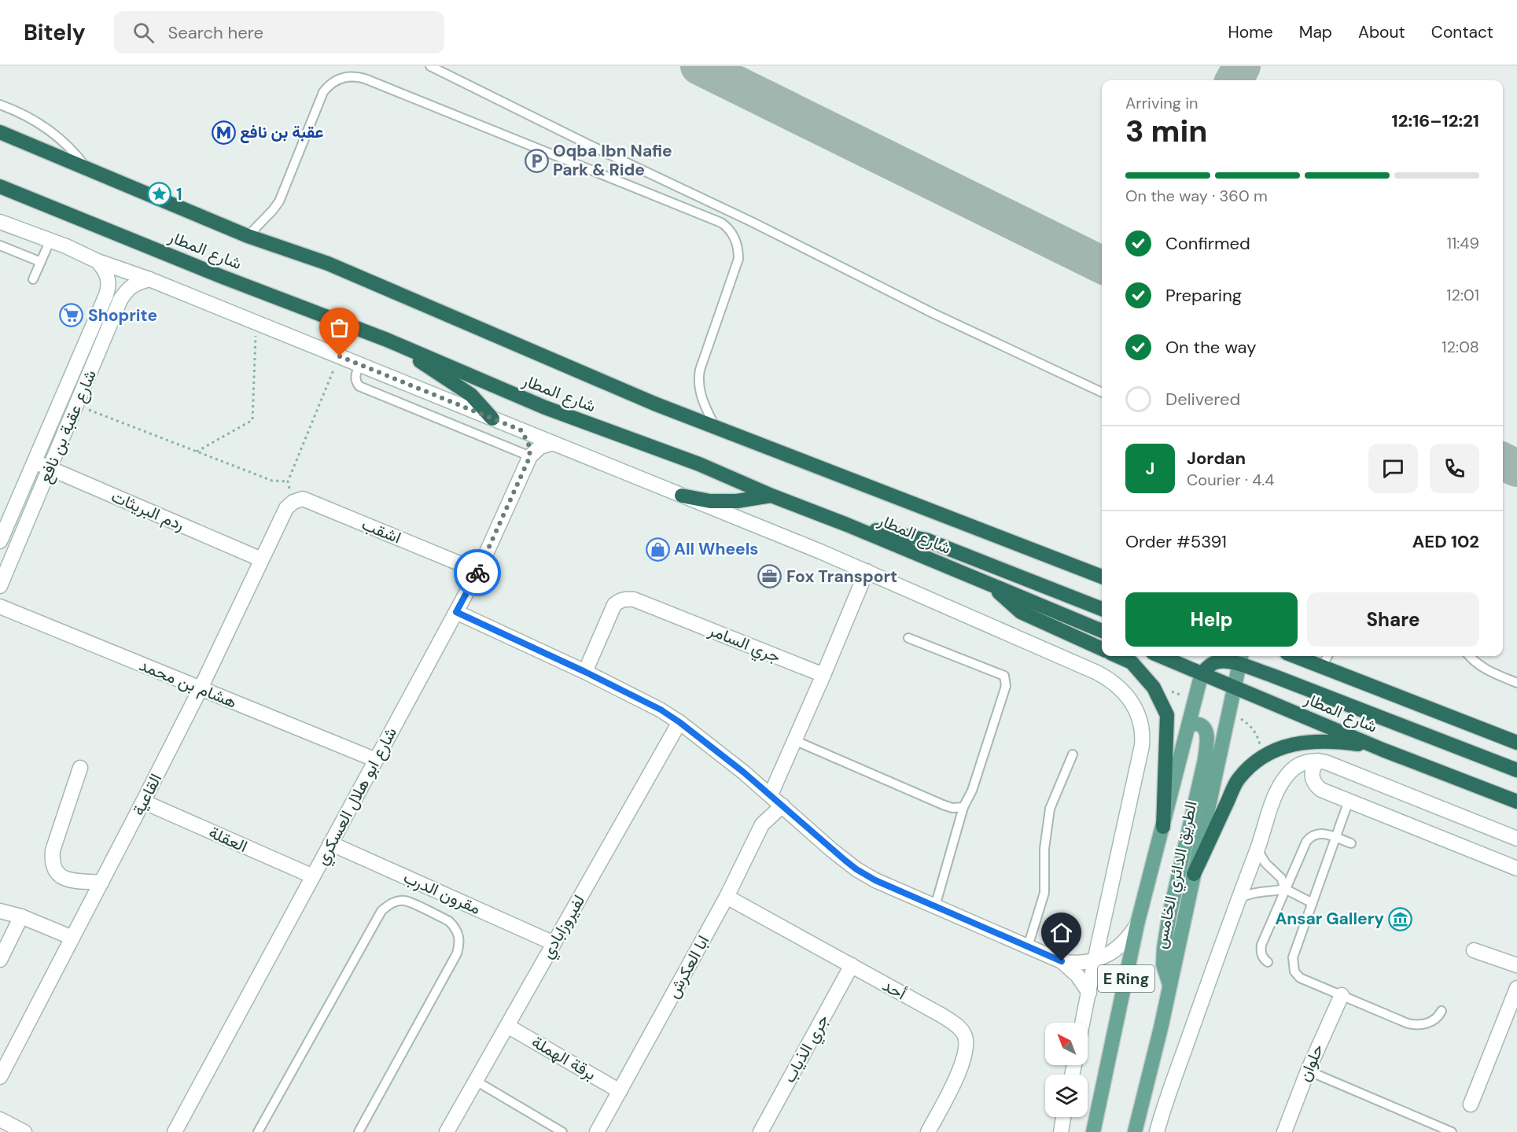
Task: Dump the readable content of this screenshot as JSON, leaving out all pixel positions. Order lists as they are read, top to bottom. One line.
{"streets":{"highway":["شارع المطار"],"main road":["الطريق الدائري الخامس","E Ring"],"street":["شارع عقبة بن نافع","ردم البريثات","اشقب","جري السامر","هشام بن محمد","القاعية","شارع ابو هلال العسكري","العقلة","مقرون الدرب","لفيروزابادي","ابا العكرش","أحد","جري الذياب","برقة الهملة","حلوان"]},"crossings":[["شارع المطار","الطريق الدائري الخامس"],["شارع عقبة بن نافع","ردم البريثات"],["ردم البريثات","القاعية"],["اشقب","القاعية"],["اشقب","شارع ابو هلال العسكري"],["هشام بن محمد","القاعية"],["هشام بن محمد","شارع ابو هلال العسكري"],["القاعية","العقلة"],["شارع ابو هلال العسكري","العقلة"],["شارع ابو هلال العسكري","مقرون الدرب"],["مقرون الدرب","لفيروزابادي"],["لفيروزابادي","برقة الهملة"],["ابا العكرش","أحد"],["ابا العكرش","برقة الهملة"],["أحد","جري الذياب"]],"places":{"metro station":["عقبة بن نافع"],"parking":["Oqba Ibn Nafie Park & Ride"],"place":["1"],"supermarket":["Shoprite"],"shop":["All Wheels"],"office":["Fox Transport"],"museum":["Ansar Gallery"]},"north":"top left","page":{"header":"Bitely","search":"Search here","nav":["Home","Map","About","Contact"],"heading":["3 min","Arriving in","12:16–12:21"],"panel":["Jordan","Courier · 4.4","Order #5391","AED 102"],"bar":"On the way · 360 m","list":[["Confirmed","11:49"],["Preparing","12:01"],["On the way","12:08"],"Delivered"],"round":"J","buttons":["Help","Share"]}}
